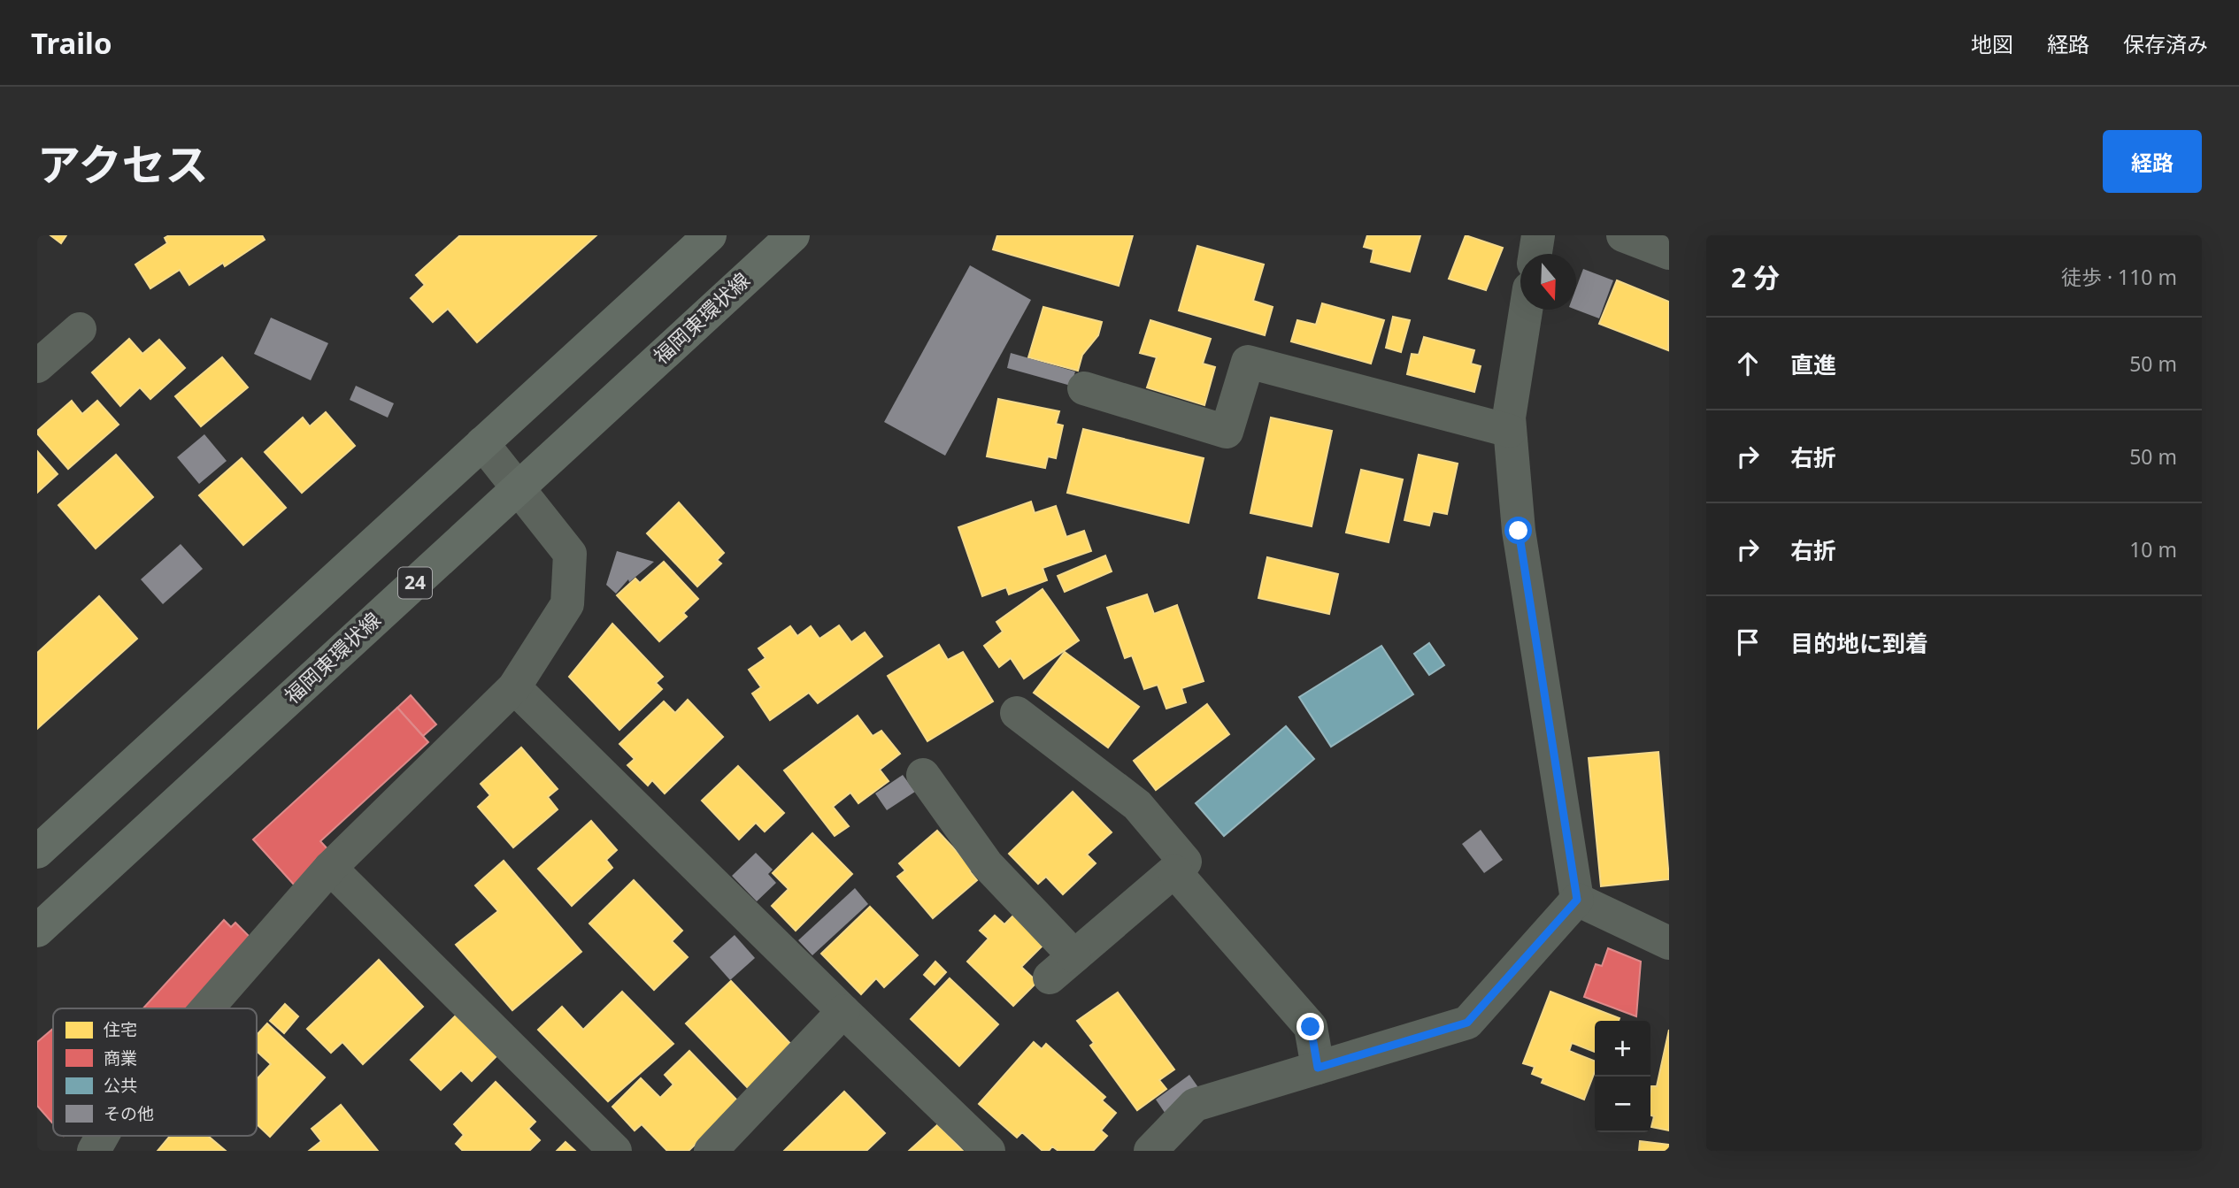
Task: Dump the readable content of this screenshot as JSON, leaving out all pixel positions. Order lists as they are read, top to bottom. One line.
{"streets":{"main road":["福岡東環状線","24"]},"legend":["住宅","商業","公共","その他"],"north":"bottom","page":{"header":"Trailo","nav":["地図","経路","保存済み"],"title":"アクセス","buttons":"経路","heading":["2 分","徒歩 · 110 m"],"list":[["直進","50 m"],["右折","50 m"],["右折","10 m"],"目的地に到着"],"map_buttons":["+","−"]}}
